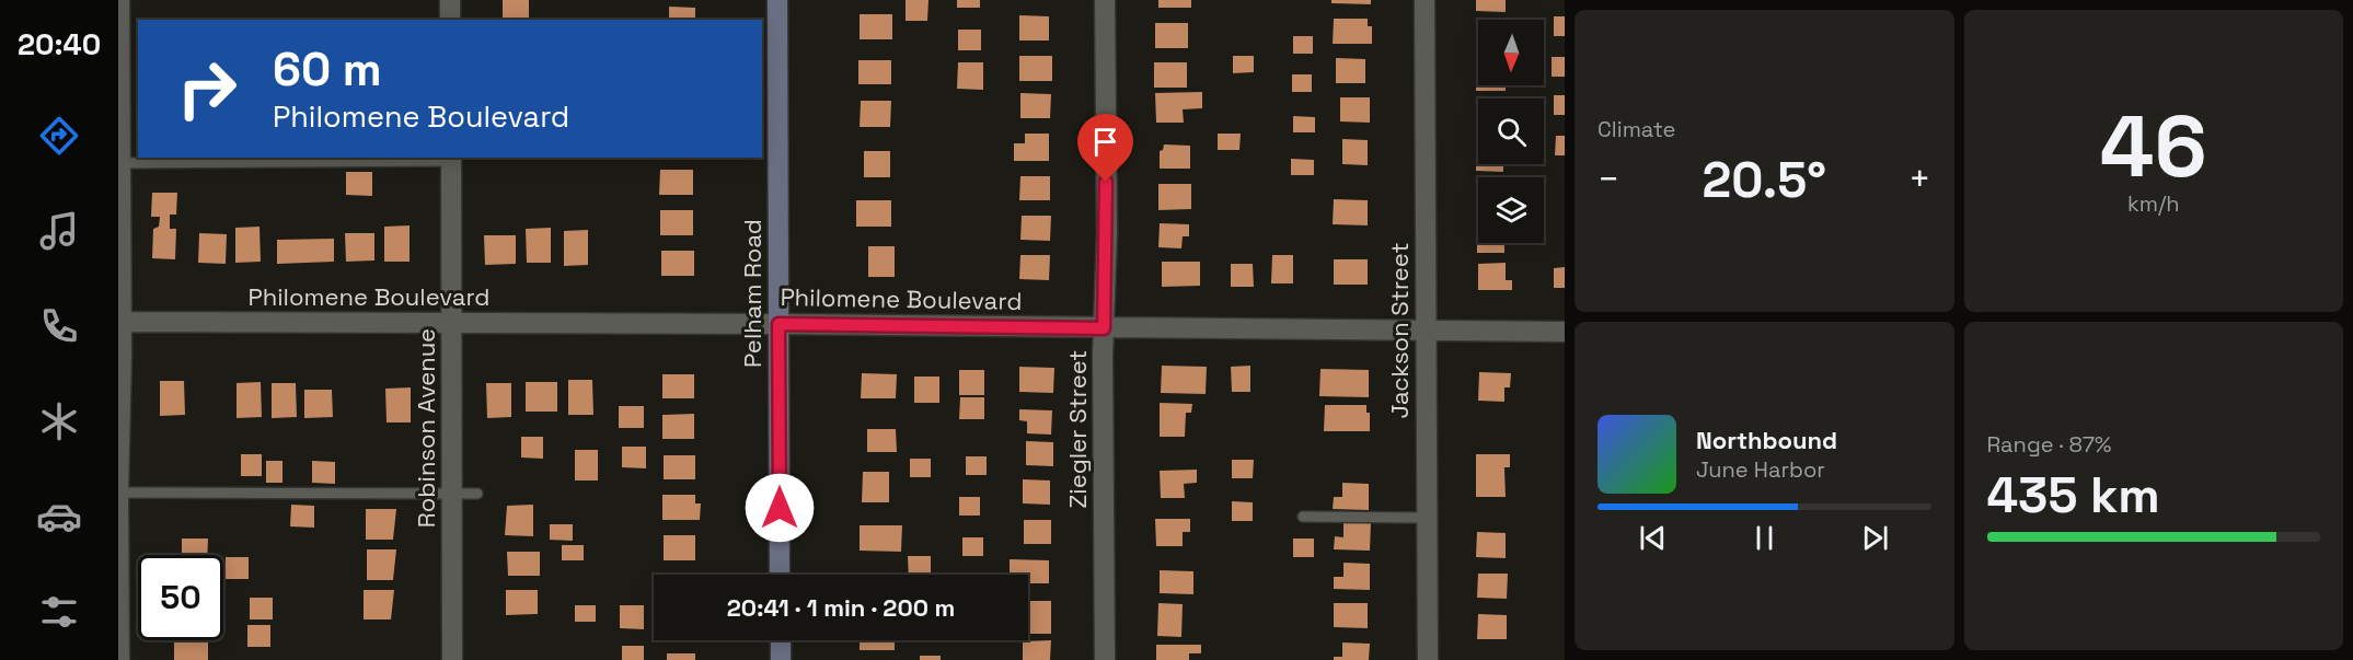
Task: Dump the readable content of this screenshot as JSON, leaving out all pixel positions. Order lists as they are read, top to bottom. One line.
{"streets":{"main road":["Pelham Road"],"street":["Philomene Boulevard","Jackson Street","Robinson Avenue","Ziegler Street"]},"crossings":[["Pelham Road","Philomene Boulevard"],["Philomene Boulevard","Jackson Street"],["Philomene Boulevard","Robinson Avenue"],["Philomene Boulevard","Ziegler Street"]],"north":"bottom","page":{"tabs":"20:40","tile":["Climate",["46","km/h"],["Range · 87%","435 km"]],"turn":["60 m","Philomene Boulevard"],"heat":["−","20.5°","+"],"song":["Northbound","June Harbor"],"limit":"50","trip":"20:41 · 1 min · 200 m"}}
